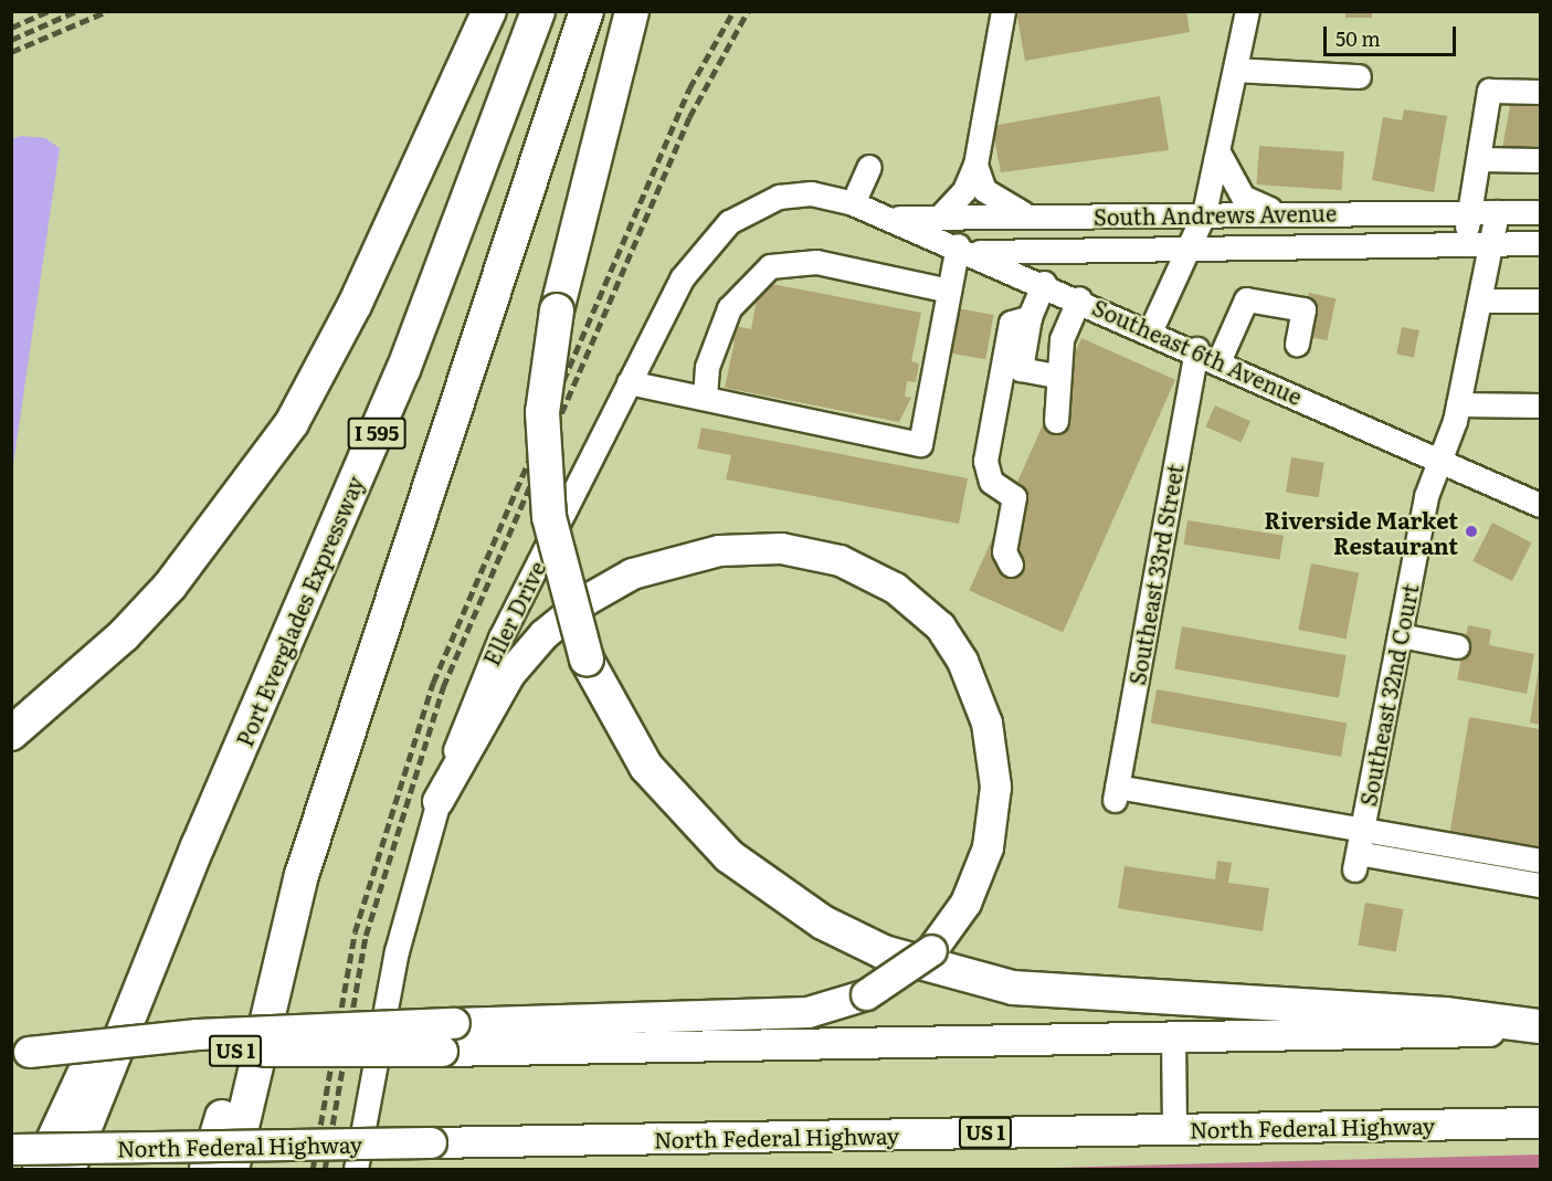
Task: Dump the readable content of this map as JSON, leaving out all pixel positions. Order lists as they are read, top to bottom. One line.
{"streets":{"highway":["I 595","Port Everglades Expressway"],"main road":["US 1","North Federal Highway"],"street":["South Andrews Avenue","Southeast 6th Avenue","Southeast 33rd Street","Eller Drive","Southeast 32nd Court"]},"crossings":[["South Andrews Avenue","Southeast 6th Avenue"],["South Andrews Avenue","Southeast 32nd Court"],["Southeast 6th Avenue","Southeast 33rd Street"],["Southeast 6th Avenue","Eller Drive"],["Southeast 6th Avenue","Southeast 32nd Court"],["Southeast 33rd Street","Southeast 32nd Court"]],"places":["Riverside Market Restaurant"],"scale_bar":"50 m"}
